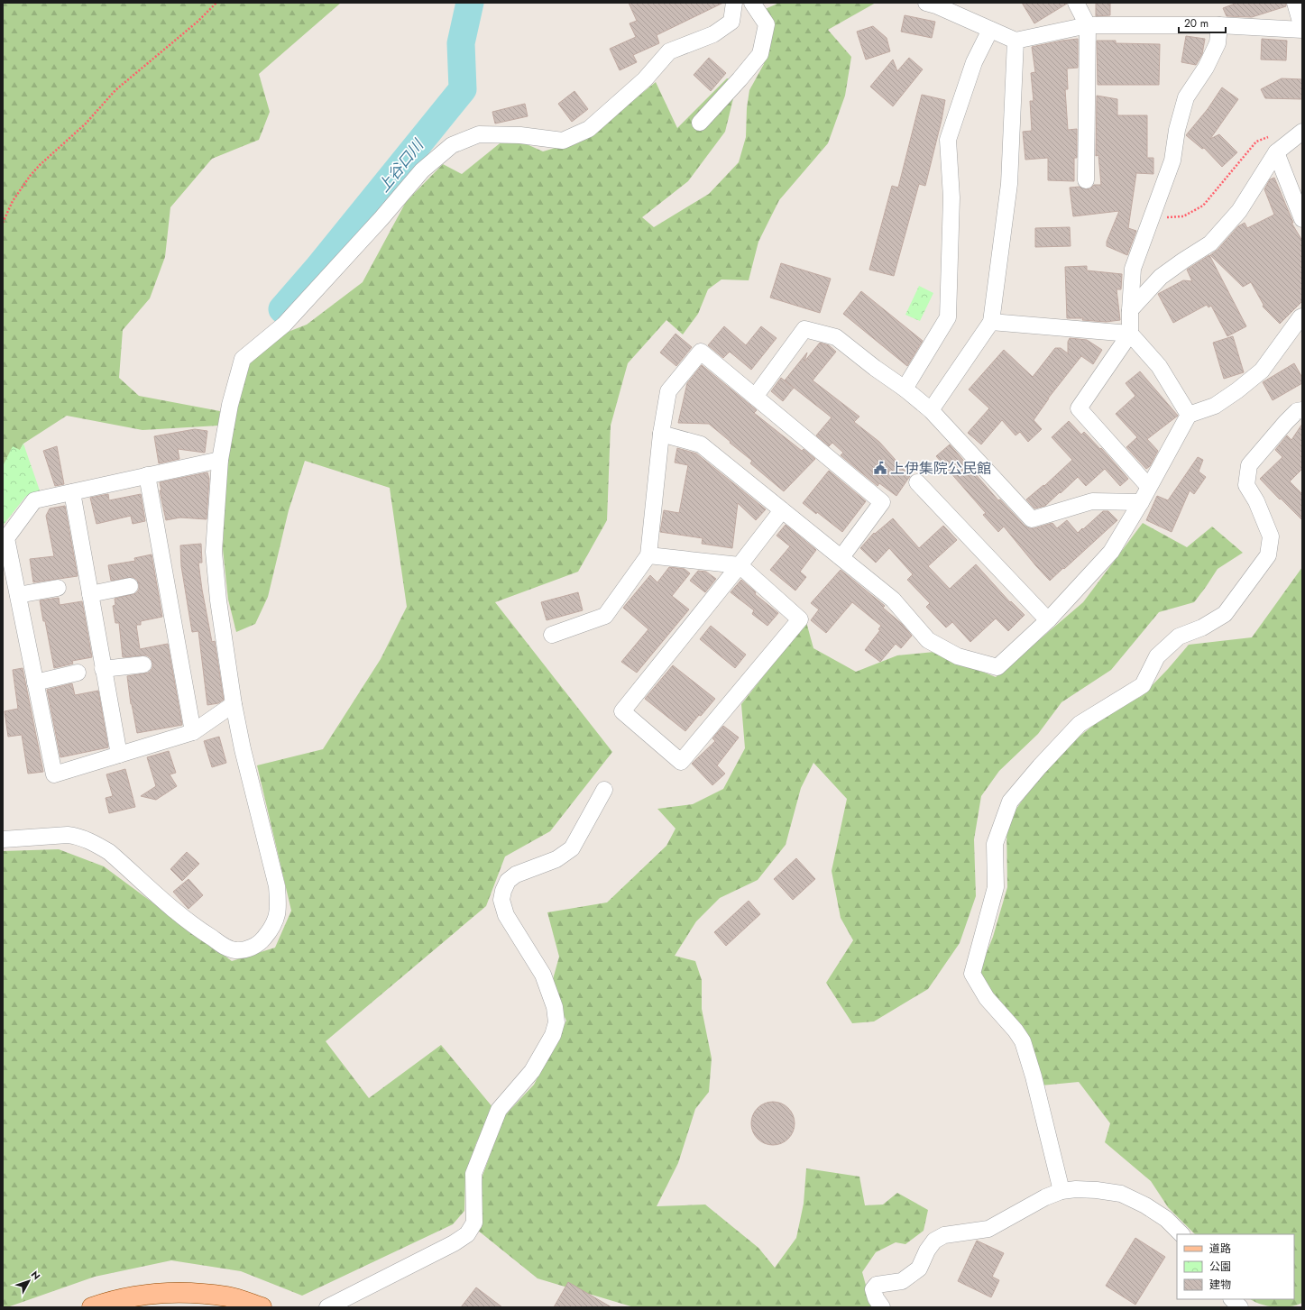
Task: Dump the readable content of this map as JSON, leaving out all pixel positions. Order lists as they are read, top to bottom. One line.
{"water":["上谷口川"],"places":{"public building":["上伊集院公民館"]},"legend":["道路","公園","建物"],"scale_bar":"20 m","north":"top right"}
